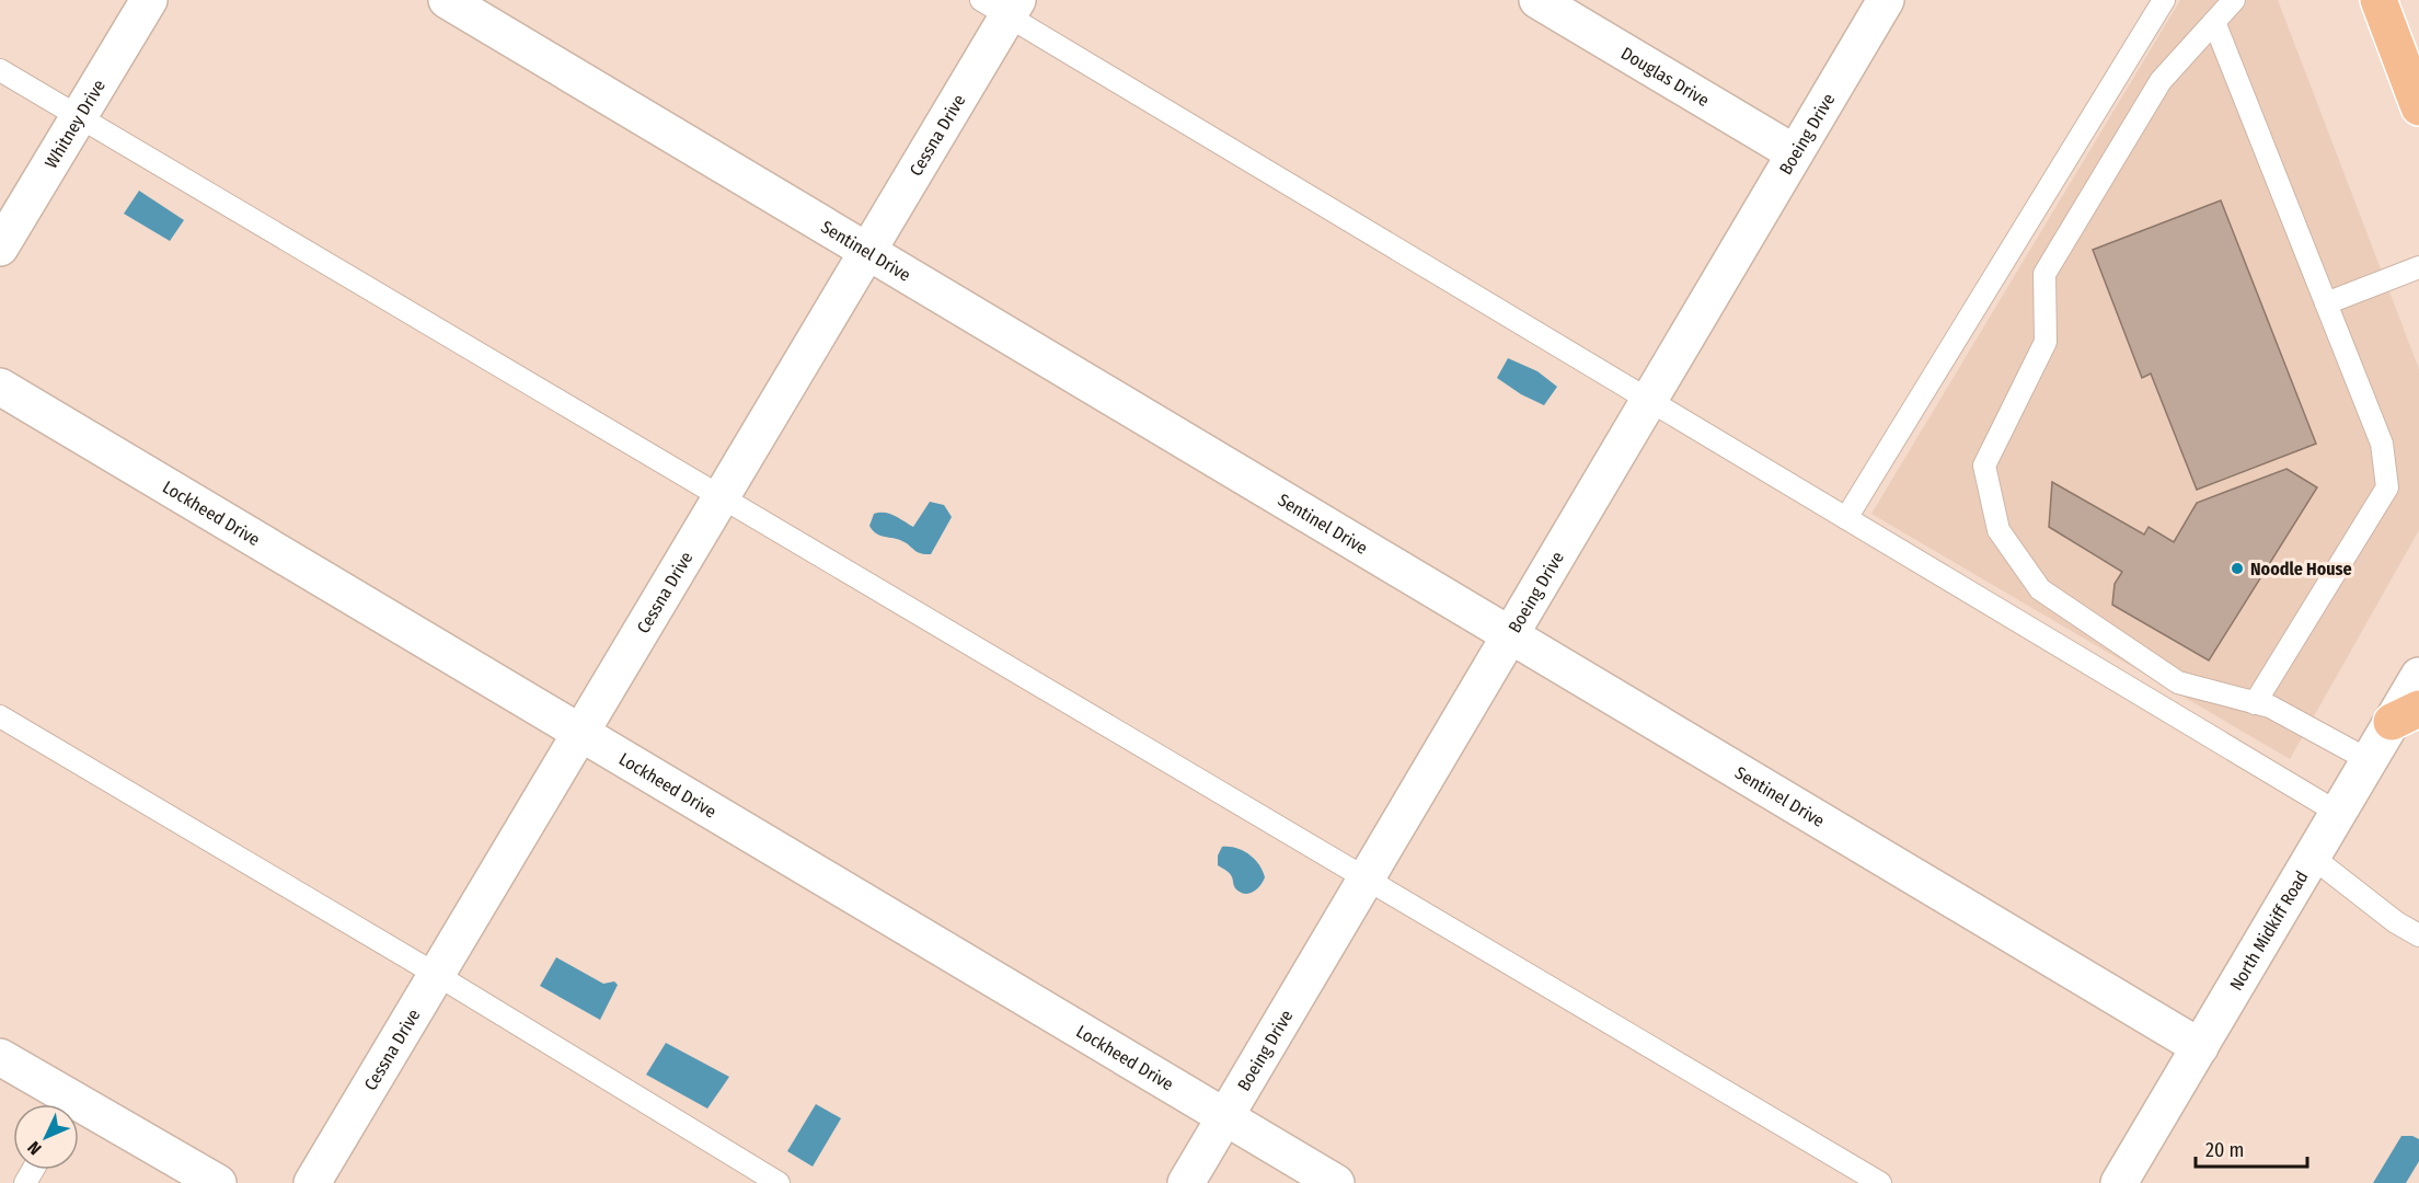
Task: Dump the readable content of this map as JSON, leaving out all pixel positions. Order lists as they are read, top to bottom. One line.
{"streets":{"street":["Douglas Drive","Whitney Drive","Boeing Drive","Cessna Drive","Sentinel Drive","Lockheed Drive","North Midkiff Road"]},"crossings":[["Douglas Drive","Boeing Drive"],["Boeing Drive","Sentinel Drive"],["Boeing Drive","Lockheed Drive"],["Cessna Drive","Sentinel Drive"],["Cessna Drive","Lockheed Drive"],["Sentinel Drive","North Midkiff Road"]],"places":["Noodle House"],"scale_bar":"20 m","north":"bottom left"}
